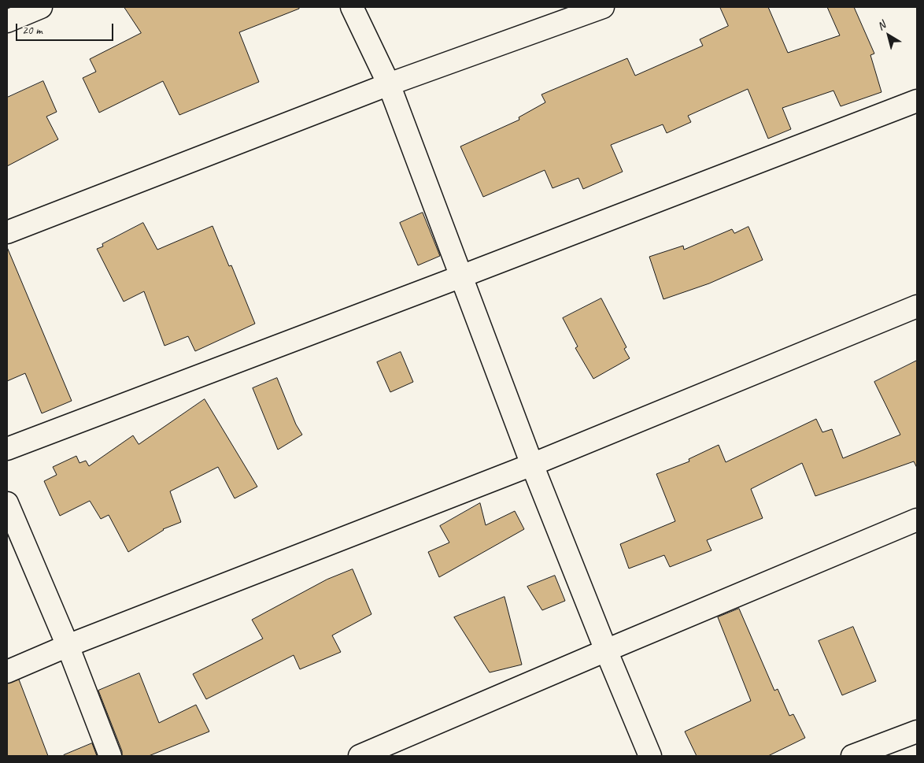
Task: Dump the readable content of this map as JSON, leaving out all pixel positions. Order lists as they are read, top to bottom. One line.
{"scale_bar":"20 m","north":"top left"}
